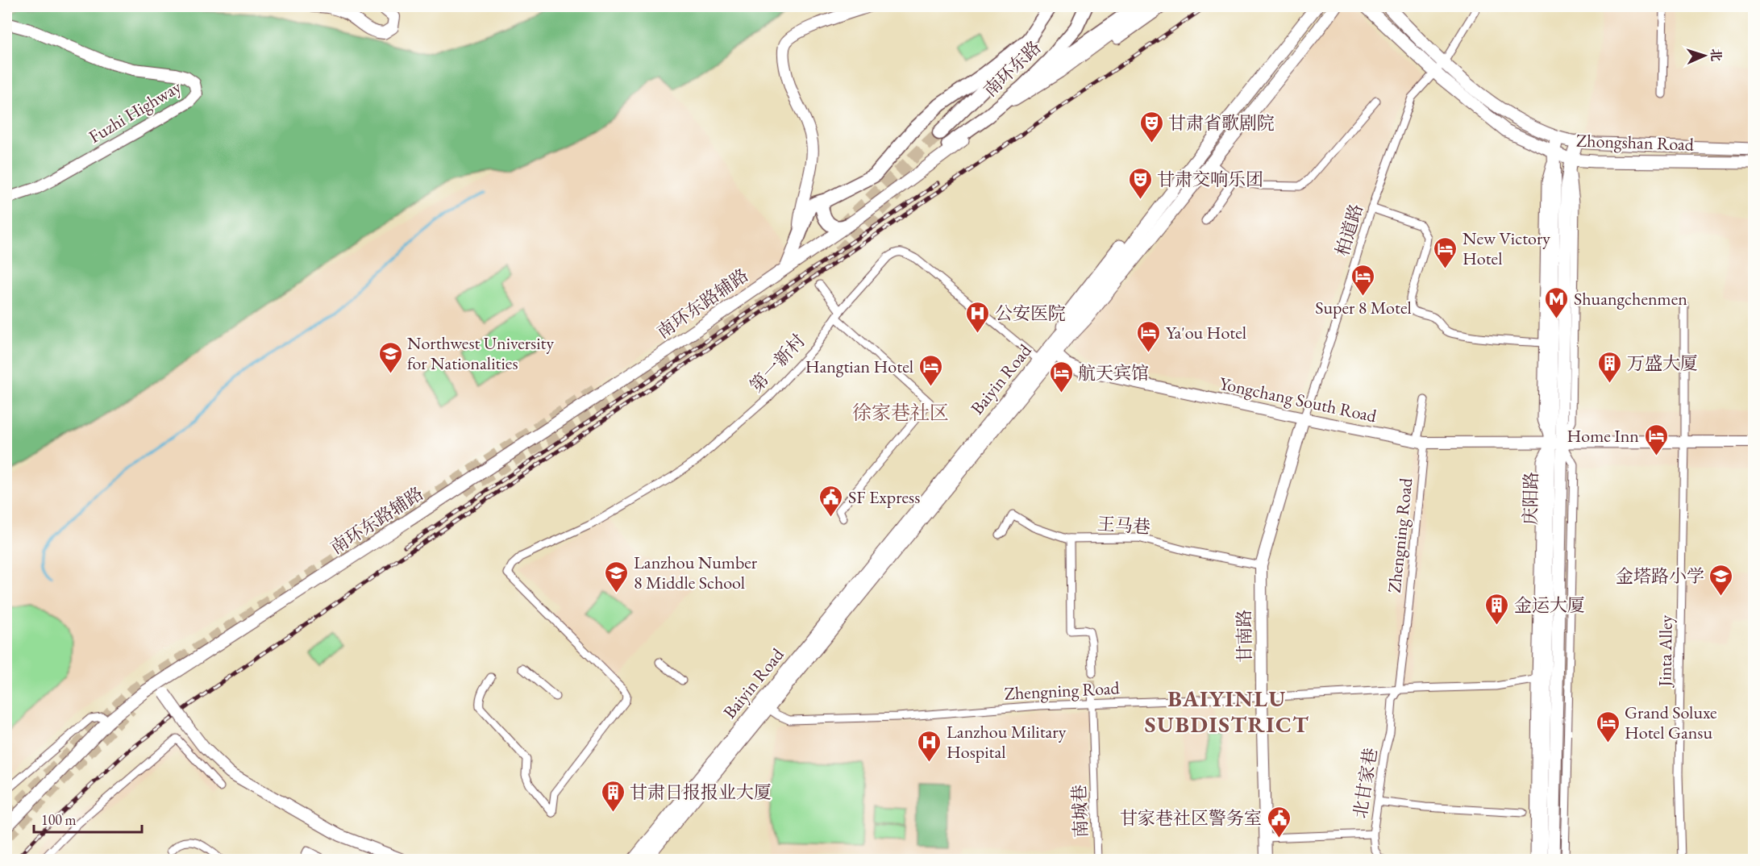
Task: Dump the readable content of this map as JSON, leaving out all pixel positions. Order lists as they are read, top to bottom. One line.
{"streets":{"highway":["南环东路"],"main road":["Zhongshan Road","南环东路辅路","Baiyin Road","庆阳路"],"street":["Fuzhi Highway","柏道路","第一新村","Yongchang South Road","王马巷","Zhengning Road","甘南路","Jinta Alley","北甘家巷","南城巷"]},"crossings":[["Zhongshan Road","柏道路"],["Zhongshan Road","庆阳路"],["柏道路","Yongchang South Road"],["柏道路","甘南路"],["第一新村","Baiyin Road"],["Baiyin Road","Yongchang South Road"],["Baiyin Road","Zhengning Road"],["Yongchang South Road","庆阳路"],["Yongchang South Road","Zhengning Road"],["Yongchang South Road","甘南路"],["Yongchang South Road","Jinta Alley"],["庆阳路","Zhengning Road"],["王马巷","甘南路"],["Zhengning Road","甘南路"],["Zhengning Road","北甘家巷"],["Zhengning Road","南城巷"],["甘南路","北甘家巷"]],"districts":["徐家巷社区","BAIYINLU SUBDISTRICT"],"places":{"theatre":["甘肃省歌剧院","甘肃交响乐团"],"hotel":["New Victory Hotel","Super 8 Motel","Ya'ou Hotel","Hangtian Hotel","航天宾馆","Home Inn","Grand Soluxe Hotel Gansu"],"metro station":["Shuangchenmen"],"hospital":["公安医院","Lanzhou Military Hospital"],"school or university":["Northwest University for Nationalities","Lanzhou Number 8 Middle School","金塔路小学"],"building":["万盛大厦","金运大厦","甘肃日报报业大厦"],"public building":["SF Express","甘家巷社区警务室"]},"scale_bar":"100 m","north":"right"}
